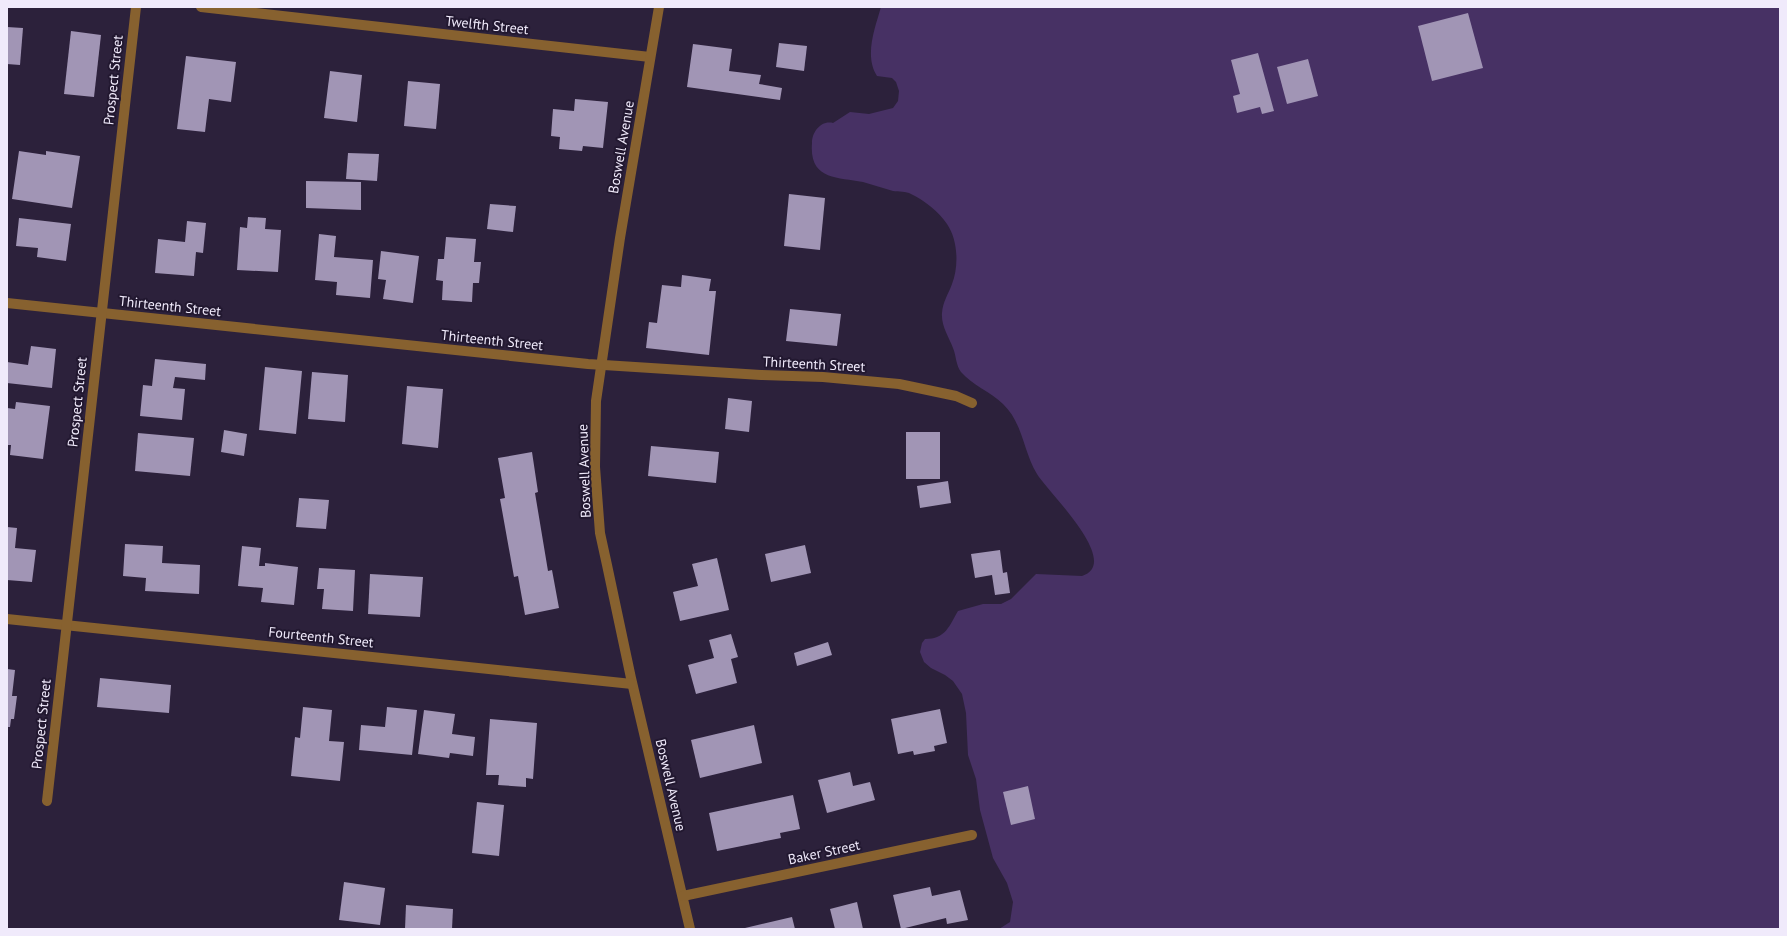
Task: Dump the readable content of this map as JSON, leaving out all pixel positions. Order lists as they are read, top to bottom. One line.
{"streets":{"street":["Twelfth Street","Prospect Street","Boswell Avenue","Thirteenth Street","Fourteenth Street","Baker Street"]},"crossings":[["Twelfth Street","Boswell Avenue"],["Prospect Street","Thirteenth Street"],["Prospect Street","Fourteenth Street"],["Boswell Avenue","Thirteenth Street"],["Boswell Avenue","Fourteenth Street"],["Boswell Avenue","Baker Street"]]}
